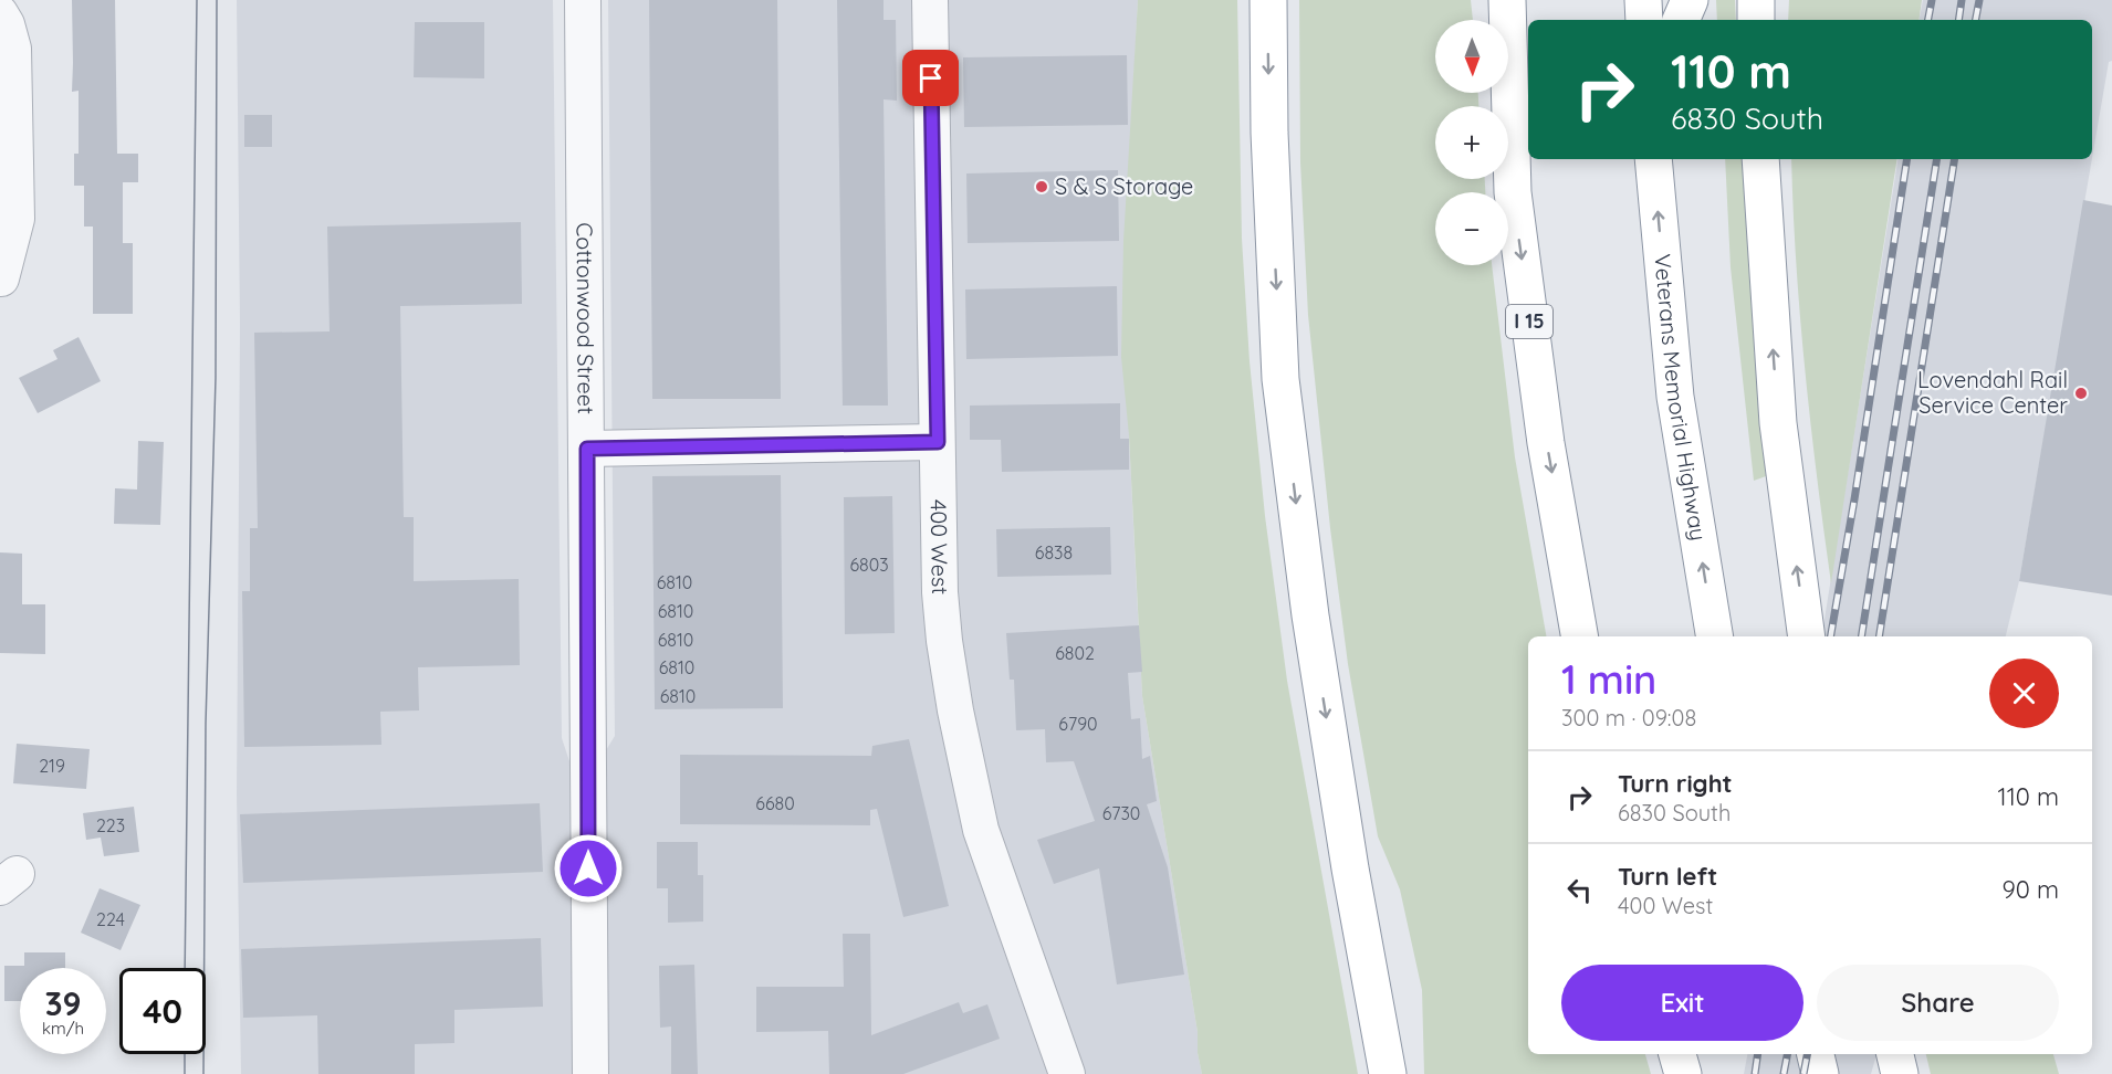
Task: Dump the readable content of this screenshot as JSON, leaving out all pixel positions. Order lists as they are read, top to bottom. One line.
{"streets":{"highway":["I 15","Veterans Memorial Highway"],"street":["Cottonwood Street","400 West"]},"places":["S & S Storage","Lovendahl Rail Service Center"],"house_numbers":["6838","6803","6810","6810","6810","6802","6810","6810","6790","219","6680","6730","223","224"],"north":"bottom","page":{"map_buttons":["+","−"],"turn":["110 m","6830 South"],"heading":["1 min","300 m · 09:08"],"list":[{"name":"Turn right","note":"6830 South","value":"110 m"},{"name":"Turn left","note":"400 West","value":"90 m"}],"buttons":["Exit","Share"],"speed":"39 km/h","limit":"40"}}
